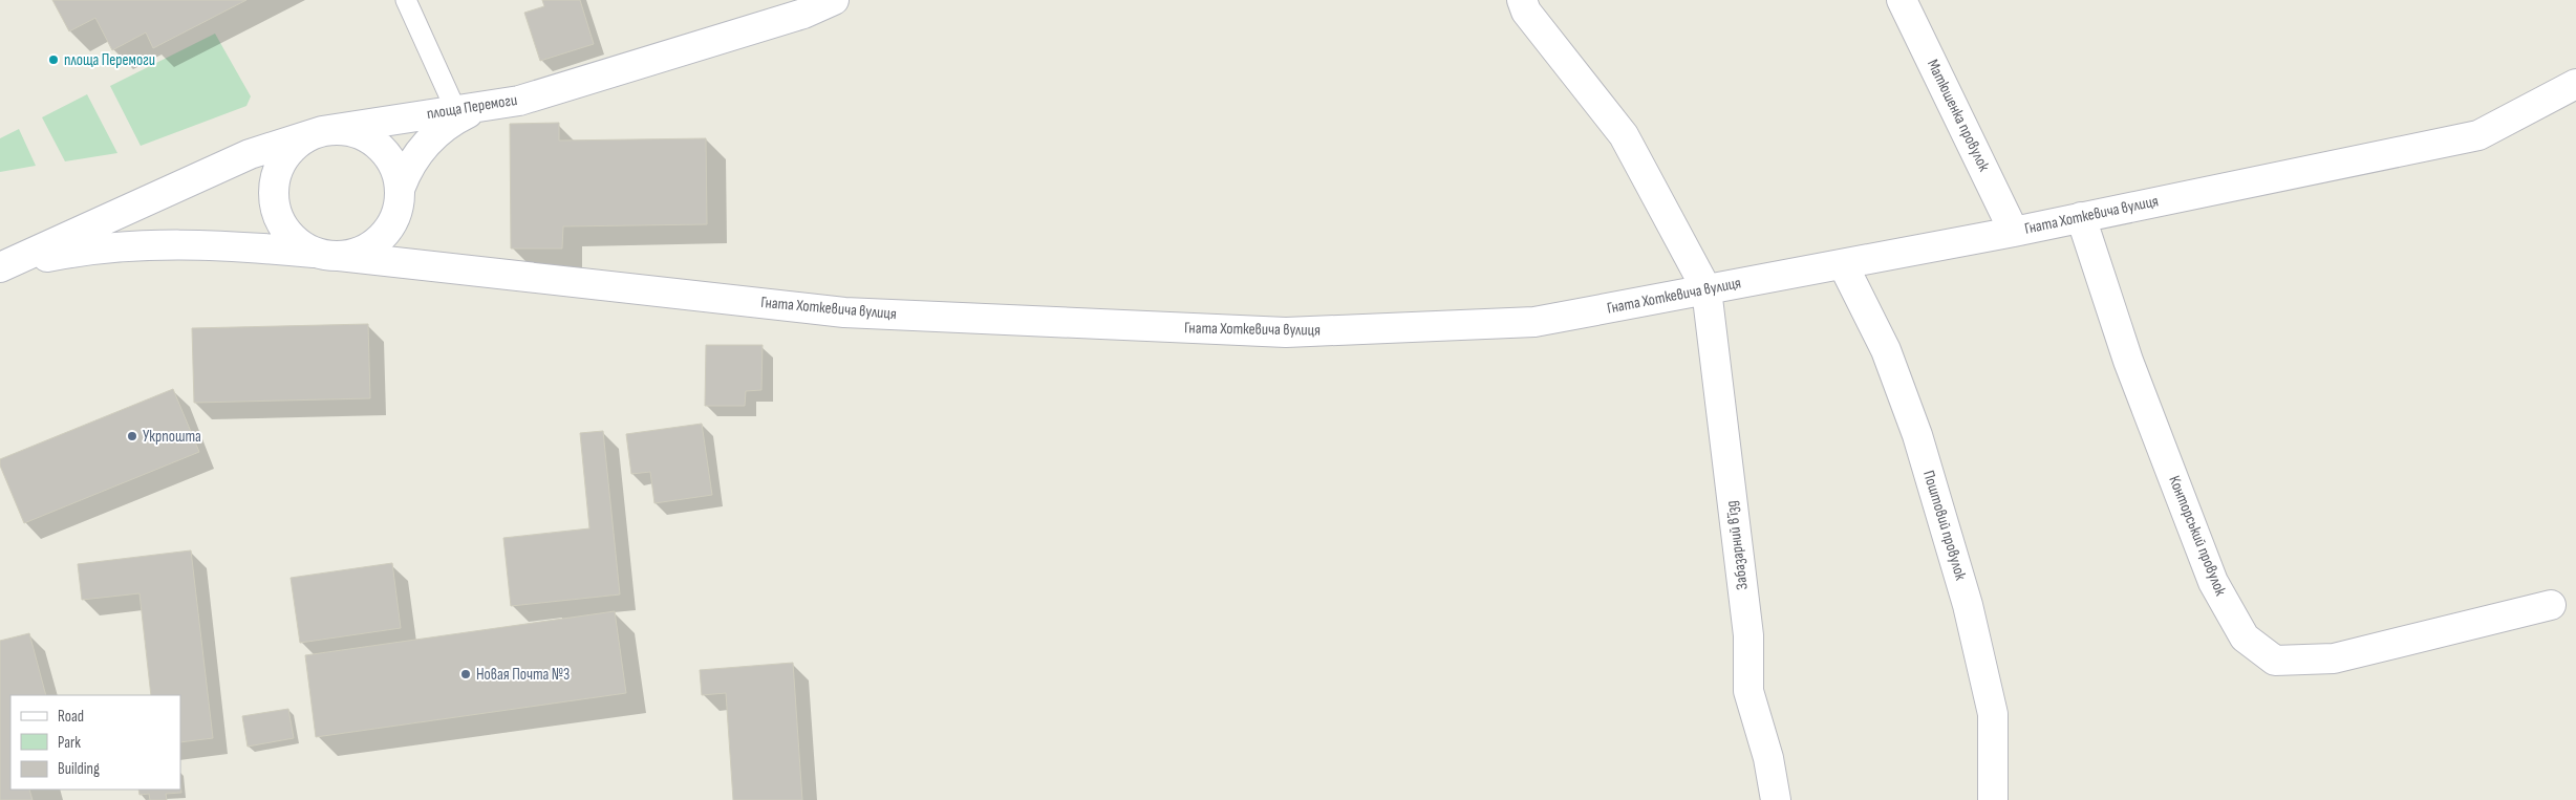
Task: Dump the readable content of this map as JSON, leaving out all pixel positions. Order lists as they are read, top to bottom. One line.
{"streets":{"street":["площа Перемоги","Матюшенка провулок","Гната Хоткевича вулиця","Поштовий провулок","Конторський провулок","Забазарний вʼїзд"]},"crossings":[["площа Перемоги","Гната Хоткевича вулиця"],["Матюшенка провулок","Гната Хоткевича вулиця"],["Гната Хоткевича вулиця","Поштовий провулок"],["Гната Хоткевича вулиця","Конторський провулок"],["Гната Хоткевича вулиця","Забазарний вʼїзд"]],"places":["площа Перемоги","Укрпошта","Новая Почта №3"],"legend":["Road","Park","Building"]}
